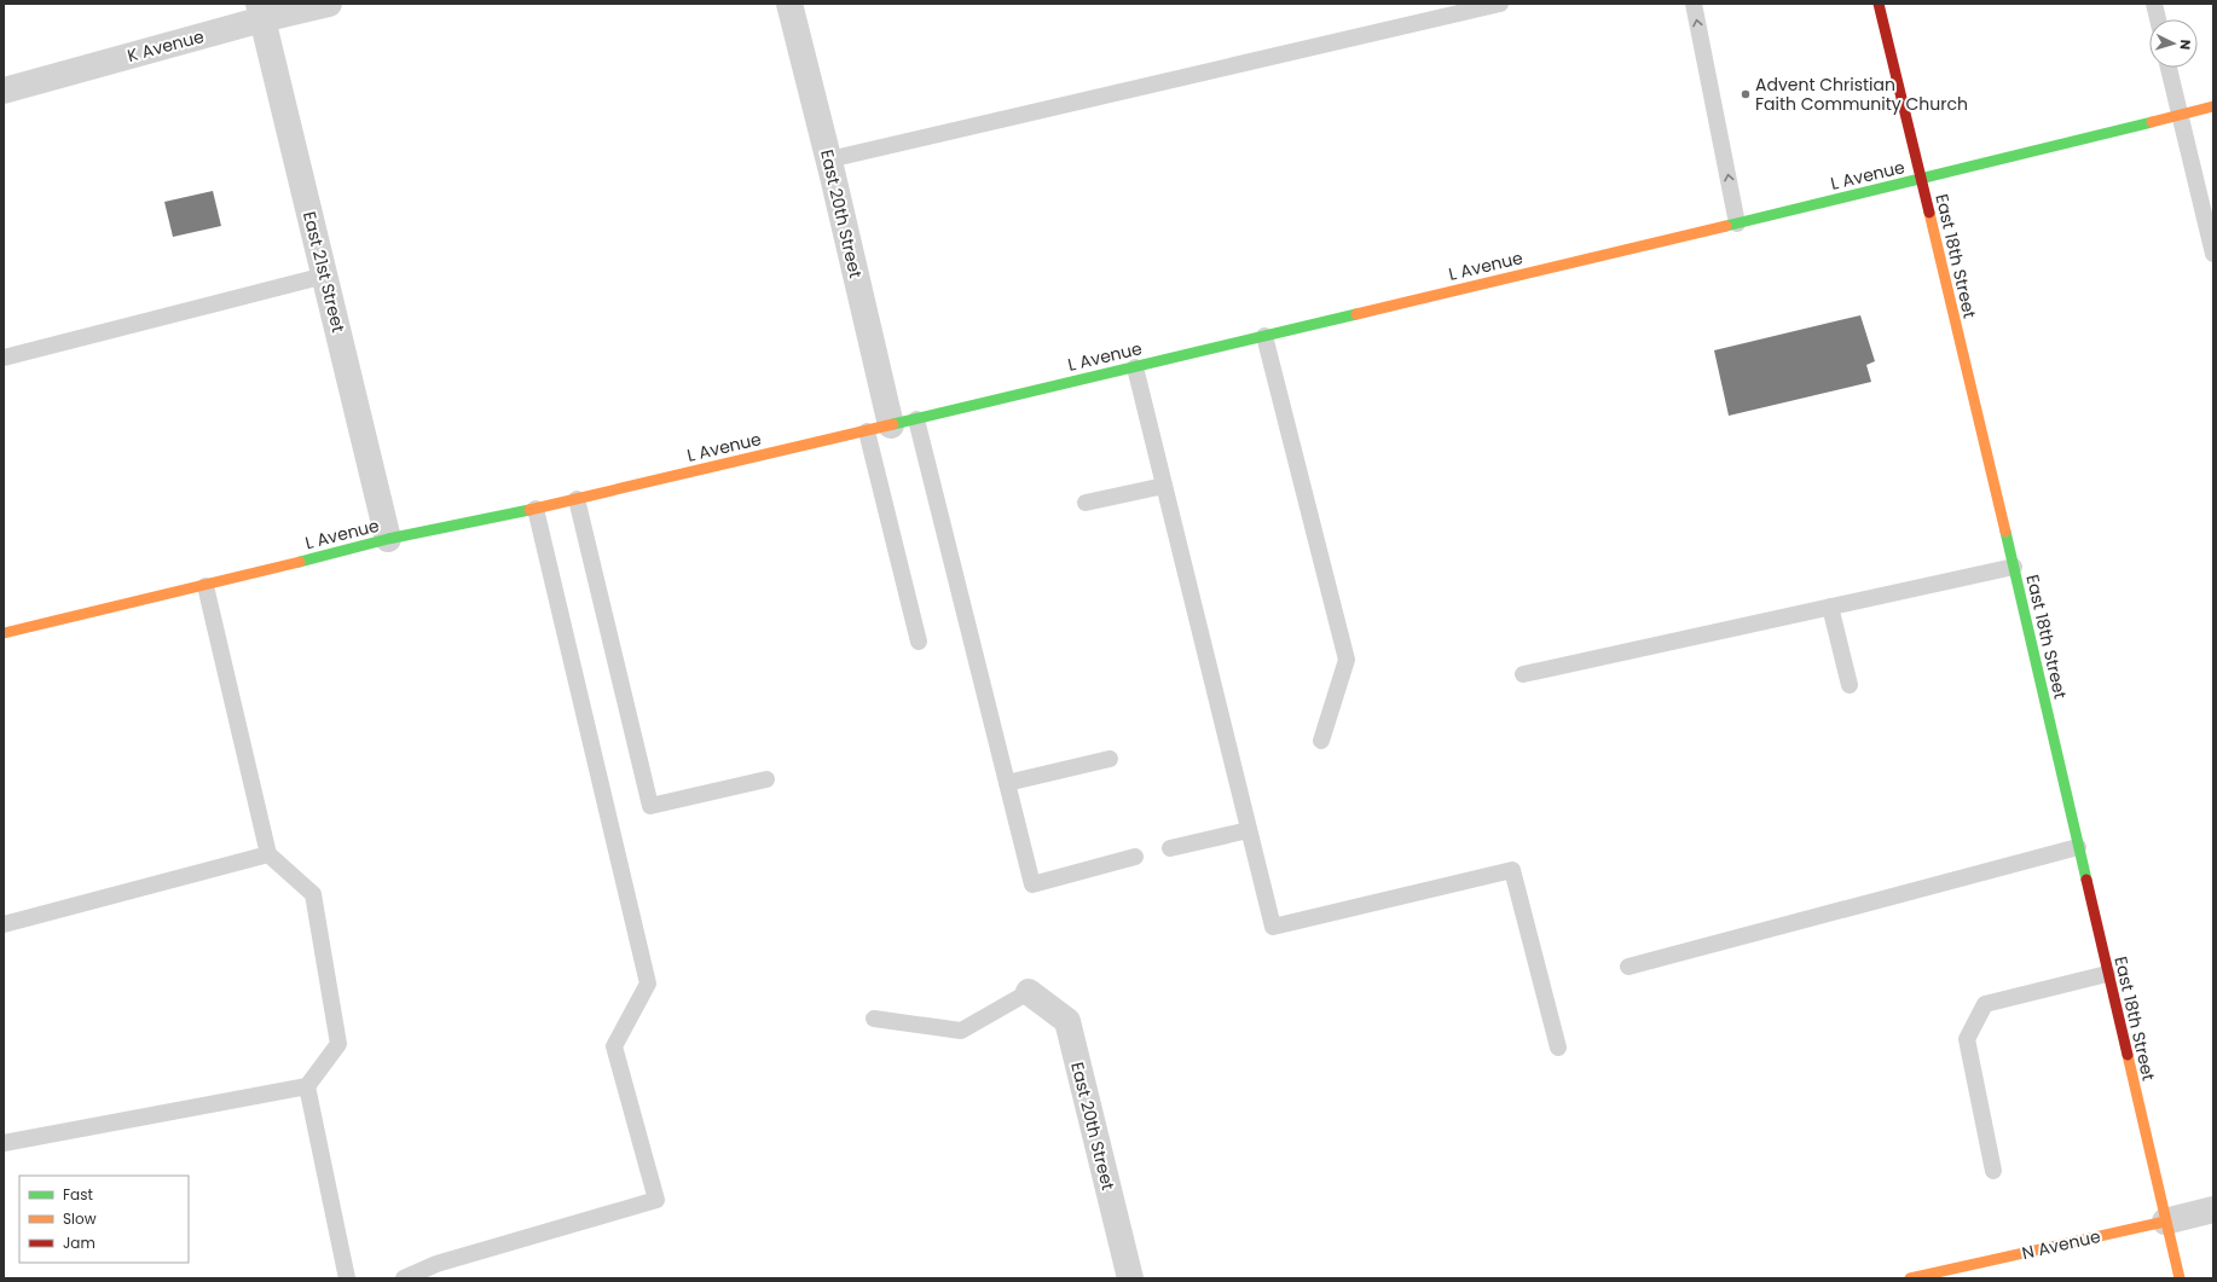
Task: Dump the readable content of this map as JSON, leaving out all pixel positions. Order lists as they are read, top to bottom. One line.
{"streets":{"street":["K Avenue","L Avenue","East 20th Street","East 18th Street","East 21st Street","N Avenue"]},"crossings":[["K Avenue","East 21st Street"],["L Avenue","East 20th Street"],["L Avenue","East 18th Street"],["L Avenue","East 21st Street"],["East 18th Street","N Avenue"]],"places":["Advent Christian Faith Community Church"],"legend":["Fast","Slow","Jam"],"north":"right"}
